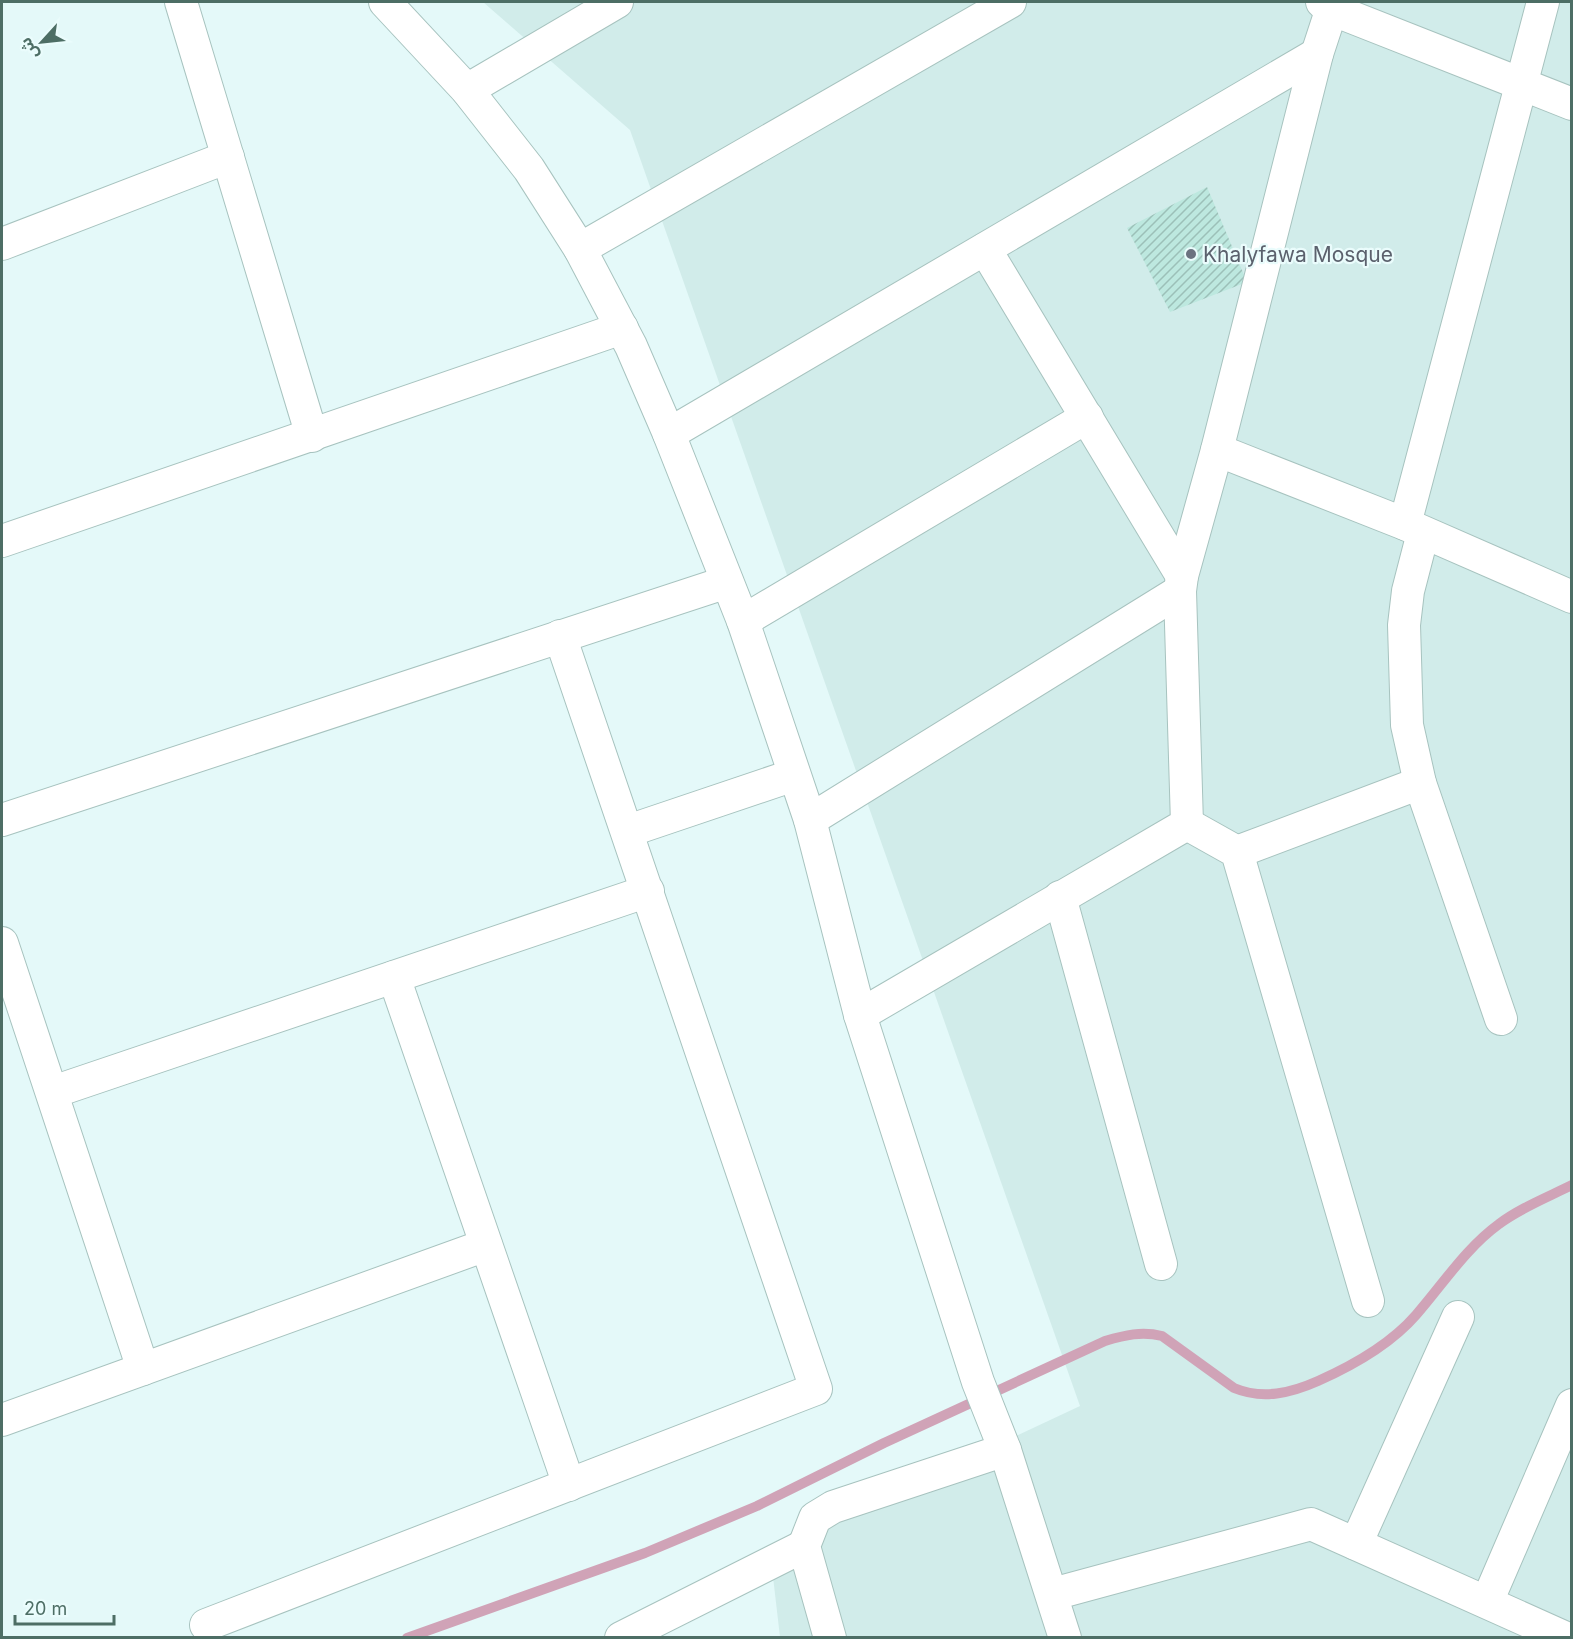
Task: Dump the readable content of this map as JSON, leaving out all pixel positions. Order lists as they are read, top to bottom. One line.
{"places":["Khalyfawa Mosque"],"scale_bar":"20 m","north":"bottom left"}
